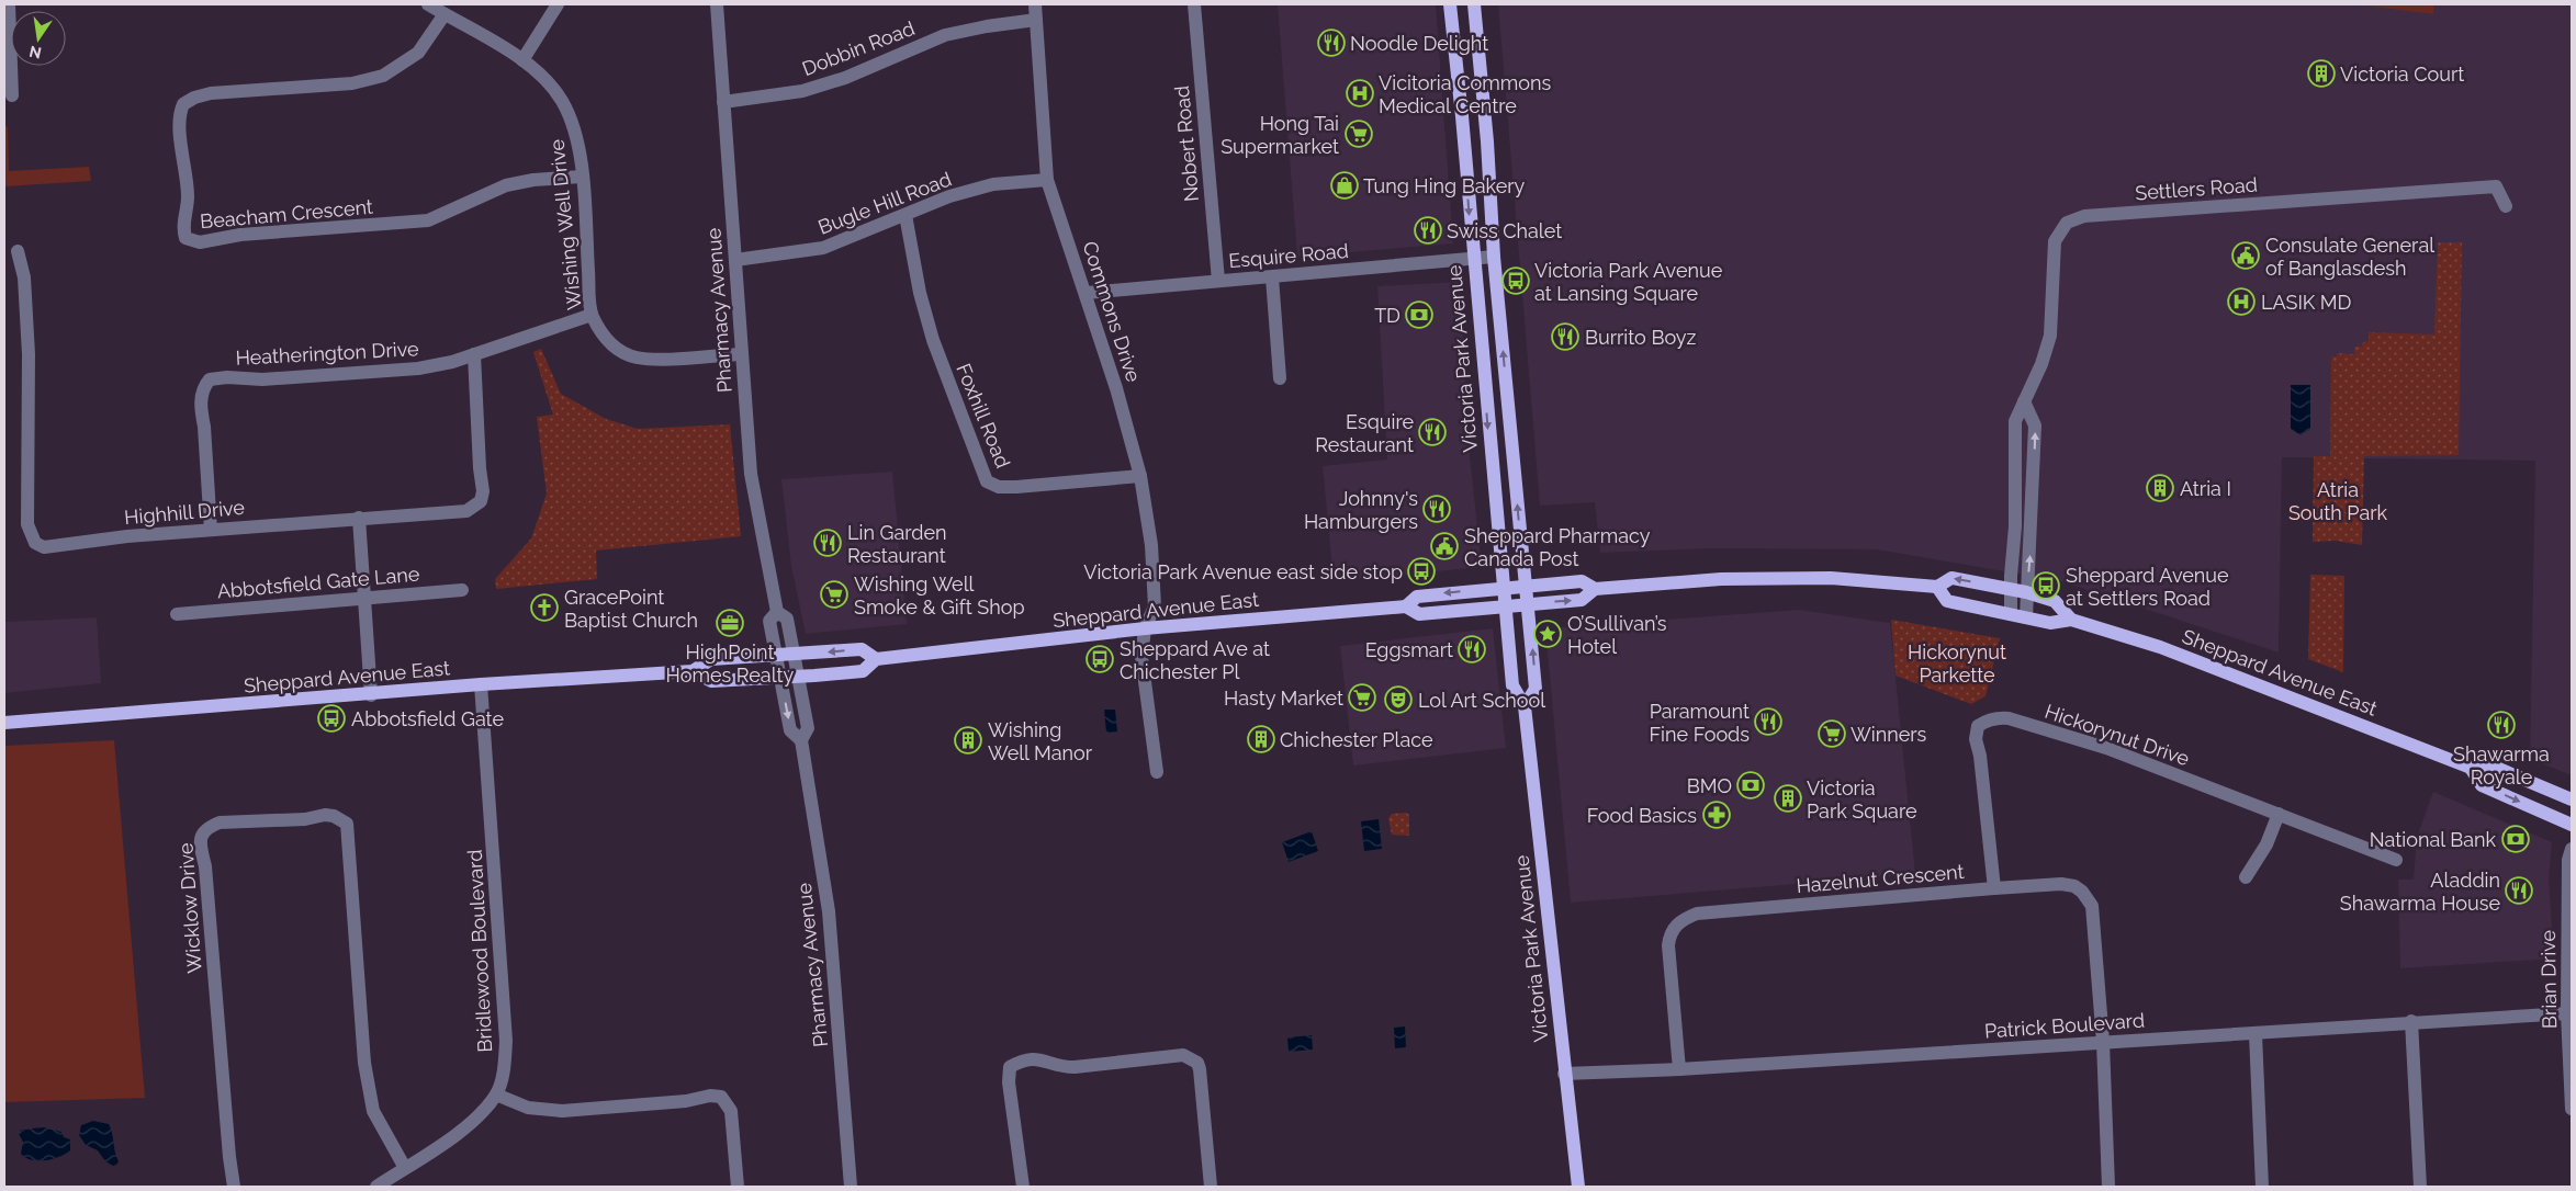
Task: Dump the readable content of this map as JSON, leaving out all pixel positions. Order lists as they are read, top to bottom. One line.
{"streets":{"main road":["Victoria Park Avenue","Sheppard Avenue East"],"street":["Dobbin Road","Nobert Road","Settlers Road","Bugle Hill Road","Beacham Crescent","Wishing Well Drive","Esquire Road","Pharmacy Avenue","Commons Drive","Heatherington Drive","Foxhill Road","Highhill Drive","Abbotsfield Gate Lane","Hickorynut Drive","Hazelnut Crescent","Wicklow Drive","Bridlewood Boulevard","Brian Drive","Patrick Boulevard"]},"crossings":[["Dobbin Road","Pharmacy Avenue"],["Dobbin Road","Commons Drive"],["Nobert Road","Esquire Road"],["Settlers Road","Sheppard Avenue East"],["Bugle Hill Road","Pharmacy Avenue"],["Bugle Hill Road","Commons Drive"],["Bugle Hill Road","Foxhill Road"],["Beacham Crescent","Wishing Well Drive"],["Wishing Well Drive","Pharmacy Avenue"],["Wishing Well Drive","Heatherington Drive"],["Esquire Road","Commons Drive"],["Esquire Road","Victoria Park Avenue"],["Pharmacy Avenue","Sheppard Avenue East"],["Commons Drive","Foxhill Road"],["Commons Drive","Sheppard Avenue East"],["Heatherington Drive","Highhill Drive"],["Victoria Park Avenue","Sheppard Avenue East"],["Victoria Park Avenue","Patrick Boulevard"],["Sheppard Avenue East","Bridlewood Boulevard"],["Hickorynut Drive","Hazelnut Crescent"],["Hazelnut Crescent","Patrick Boulevard"],["Wicklow Drive","Bridlewood Boulevard"],["Brian Drive","Patrick Boulevard"]],"parks":["Atria South Park","Hickorynut Parkette"],"places":{"restaurant":["Noodle Delight","Swiss Chalet","Burrito Boyz","Esquire Restaurant","Johnny's Hamburgers","Lin Garden Restaurant","Eggsmart","Paramount Fine Foods","Shawarma Royale","Aladdin Shawarma House"],"building":["Victoria Court","Atria I","Chichester Place","Wishing Well Manor","Victoria Park Square"],"hospital":["Vicitoria Commons Medical Centre","LASIK MD"],"supermarket":["Hong Tai Supermarket","Wishing Well Smoke & Gift Shop","Hasty Market","Winners"],"shop":["Tung Hing Bakery"],"public building":["Consulate General of Banglasdesh","Sheppard Pharmacy Canada Post"],"bus stop":["Victoria Park Avenue at Lansing Square","Victoria Park Avenue east side stop","Sheppard Avenue at Settlers Road","Sheppard Ave at Chichester Pl","Abbotsfield Gate"],"bank":["TD","BMO","National Bank"],"church":["GracePoint Baptist Church"],"office":["HighPoint Homes Realty"],"place":["O’Sullivan’s Hotel"],"theatre":["Lol Art School"],"pharmacy":["Food Basics"]},"north":"bottom"}
